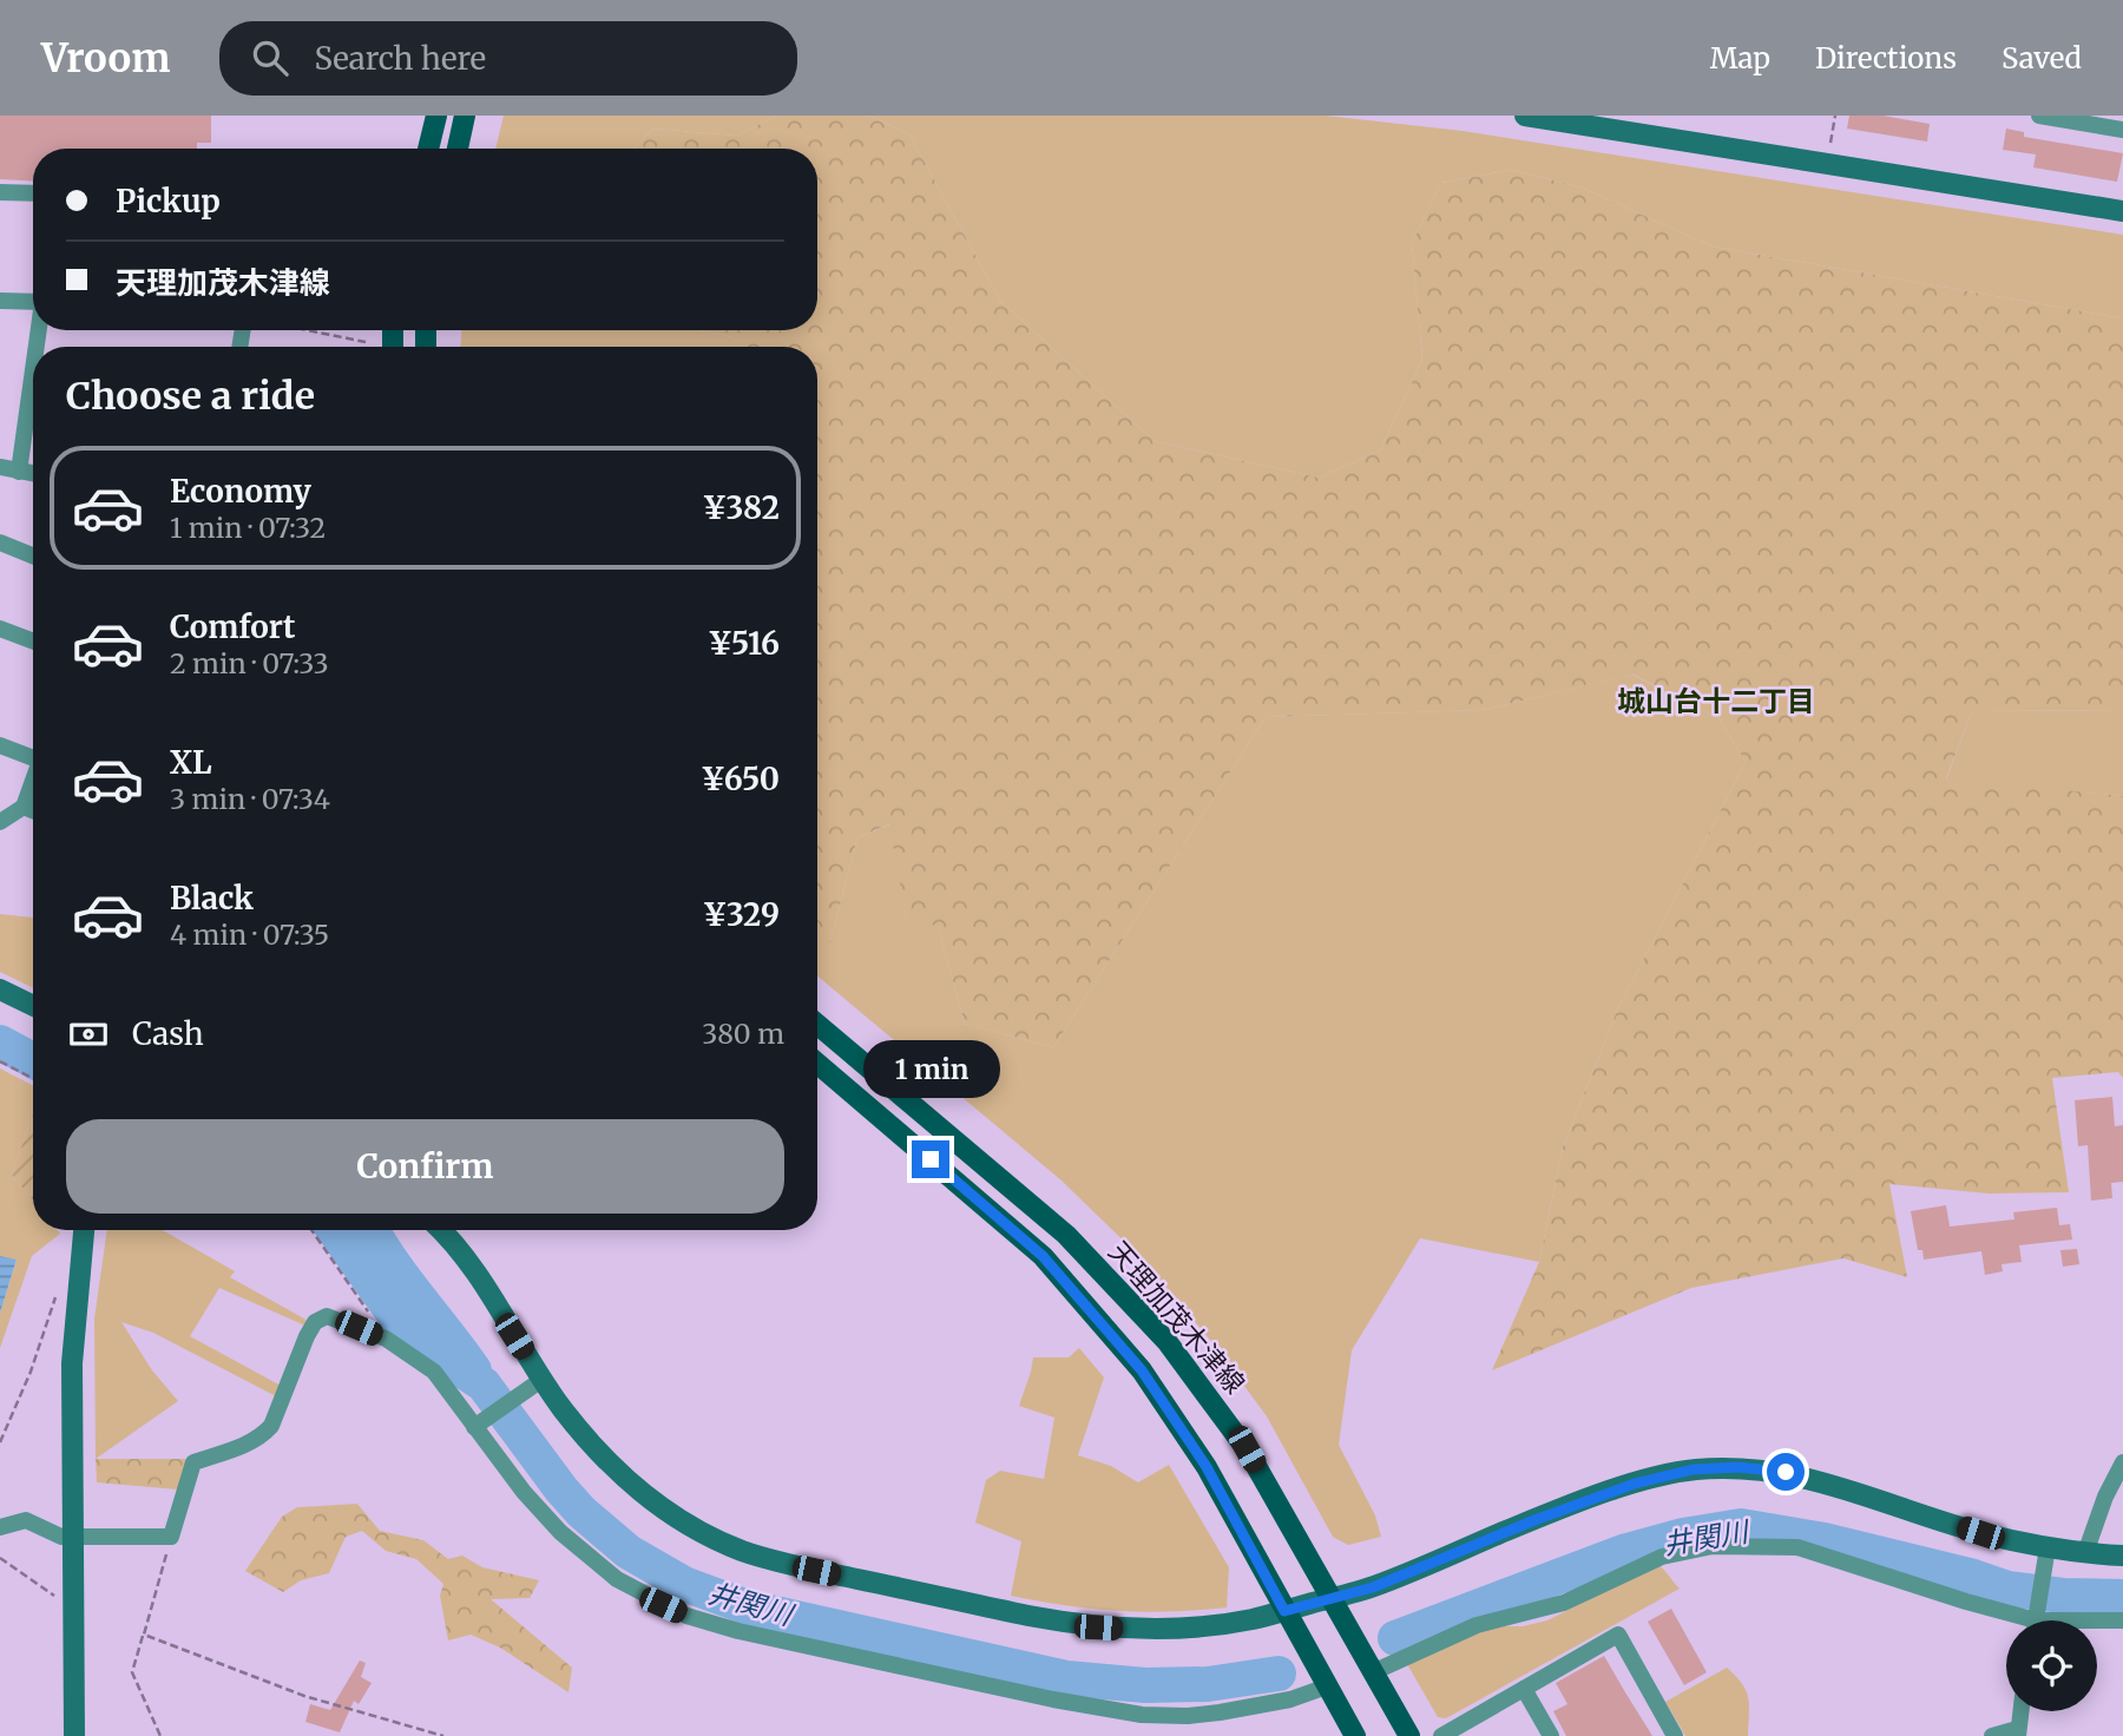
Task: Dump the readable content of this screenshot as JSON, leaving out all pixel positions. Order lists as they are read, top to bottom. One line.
{"streets":{"main road":["天理加茂木津線"]},"districts":["城山台十二丁目"],"water":["井関川"],"page":{"header":"Vroom","search":"Search here","nav":["Map","Directions","Saved"],"banner":["Pickup","天理加茂木津線"],"heading":"Choose a ride","list":[{"name":"Economy","note":"1 min · 07:32","value":"¥382"},{"name":"Comfort","note":"2 min · 07:33","value":"¥516"},{"name":"XL","note":"3 min · 07:34","value":"¥650"},{"name":"Black","note":"4 min · 07:35","value":"¥329"}],"pay":["Cash","380 m"],"bubble":"1 min","buttons":"Confirm"}}
